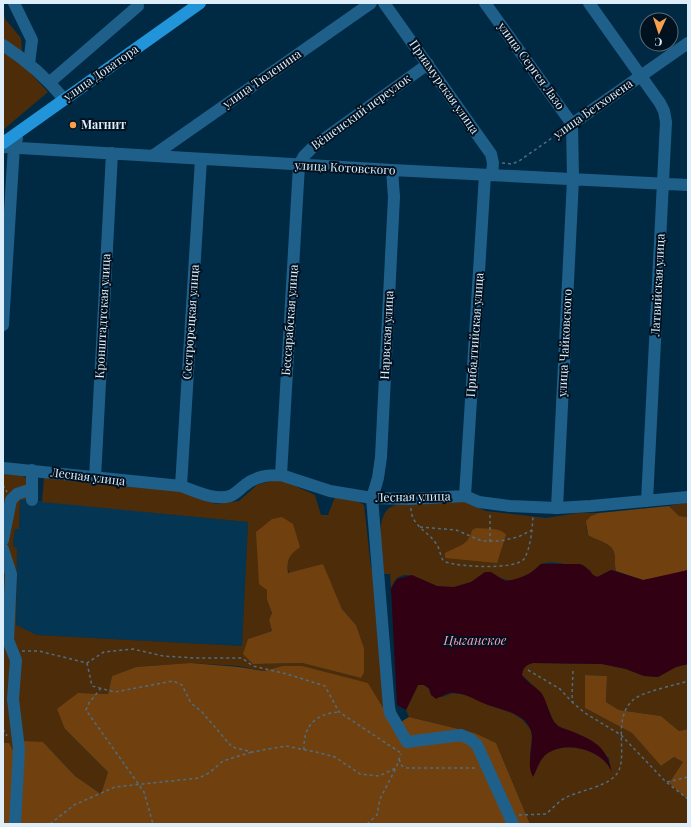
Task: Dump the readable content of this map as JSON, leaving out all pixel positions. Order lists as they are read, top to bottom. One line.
{"streets":{"main road":["улица Доватора"],"street":["улица Сергея Лазо","улица Тюленина","Приамурская улица","улица Бетховена","Вёшенский переулок","улица Котовского","Латвийская улица","Кронштадтская улица","Бессарабская улица","Сестрорецкая улица","Нарвская улица","Прибалтийская улица","улица Чайковского","Лесная улица"]},"crossings":[["улица Сергея Лазо","улица Бетховена"],["улица Доватора","улица Котовского"],["улица Тюленина","улица Котовского"],["Приамурская улица","улица Бетховена"],["Приамурская улица","Вёшенский переулок"],["Приамурская улица","улица Котовского"],["Приамурская улица","Прибалтийская улица"],["улица Бетховена","Латвийская улица"],["Вёшенский переулок","улица Котовского"],["Вёшенский переулок","Бессарабская улица"],["улица Котовского","Латвийская улица"],["улица Котовского","Кронштадтская улица"],["улица Котовского","Бессарабская улица"],["улица Котовского","Сестрорецкая улица"],["улица Котовского","Нарвская улица"],["улица Котовского","Прибалтийская улица"],["улица Котовского","улица Чайковского"],["Латвийская улица","Лесная улица"],["Кронштадтская улица","Лесная улица"],["Бессарабская улица","Лесная улица"],["Сестрорецкая улица","Лесная улица"],["Нарвская улица","Лесная улица"],["Прибалтийская улица","Лесная улица"],["улица Чайковского","Лесная улица"]],"water":["Цыганское"],"places":["Магнит"],"north":"bottom"}
